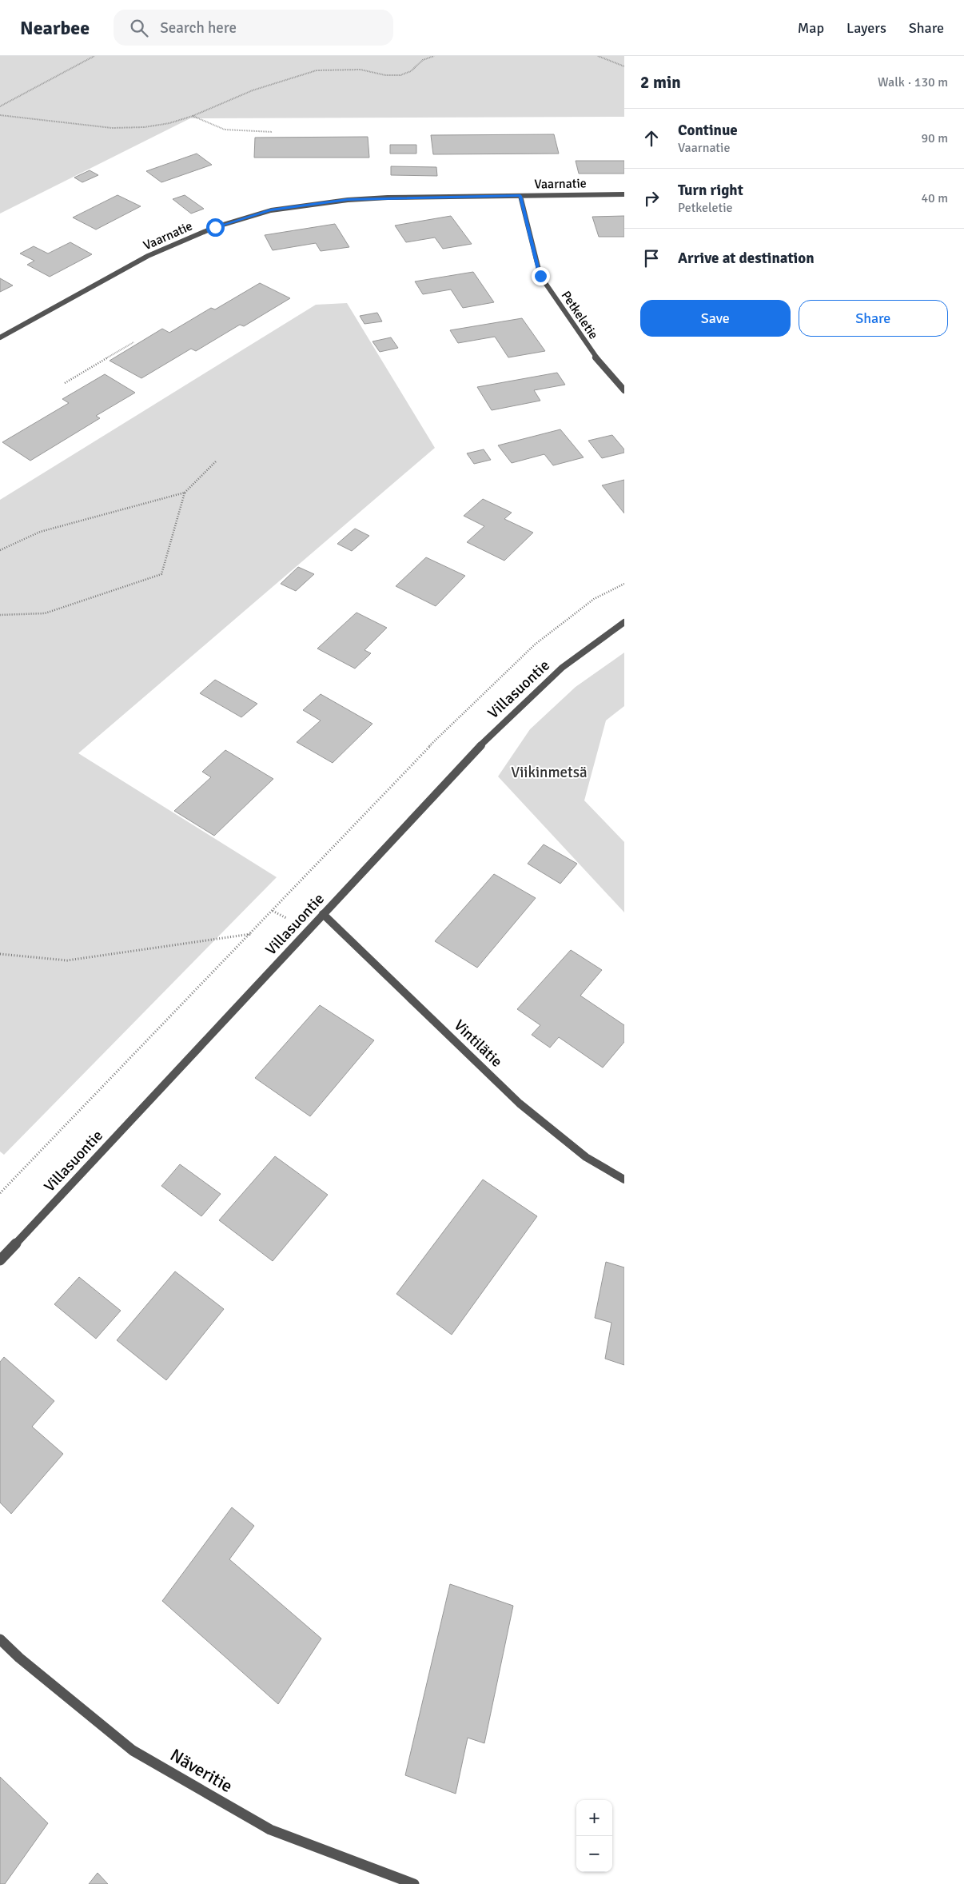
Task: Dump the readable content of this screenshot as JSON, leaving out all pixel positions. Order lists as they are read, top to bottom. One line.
{"streets":{"street":["Vaarnatie","Petkeletie","Villasuontie","Vintilätie","Näveritie"]},"crossings":[["Vaarnatie","Petkeletie"],["Villasuontie","Vintilätie"]],"parks":["Viikinmetsä"],"page":{"header":"Nearbee","search":"Search here","nav":["Map","Layers","Share"],"heading":["2 min","Walk · 130 m"],"list":[["Continue","Vaarnatie","90 m"],["Turn right","Petkeletie","40 m"],"Arrive at destination"],"buttons":["Save","Share"],"map_buttons":["+","−"]}}
